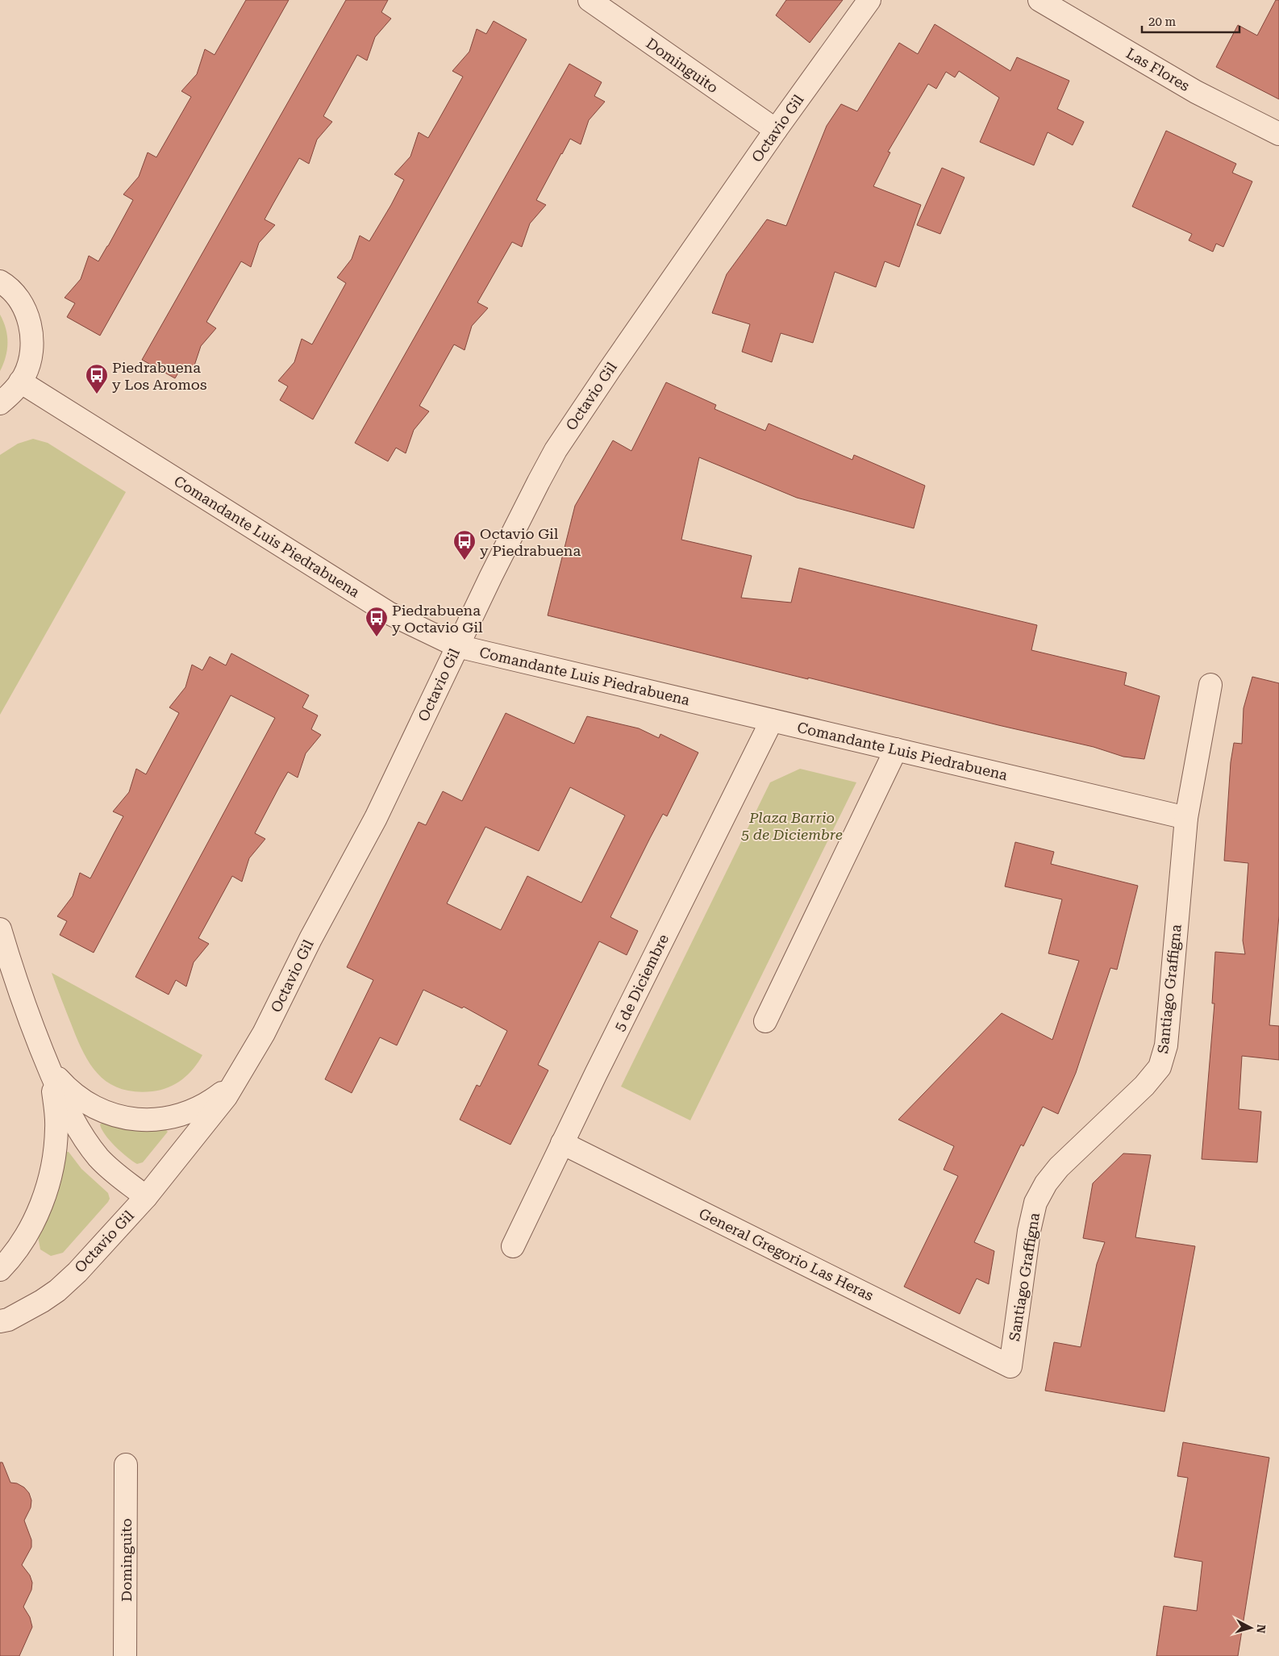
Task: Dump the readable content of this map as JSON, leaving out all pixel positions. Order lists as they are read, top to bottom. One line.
{"streets":{"street":["Dominguito","Las Flores","Octavio Gil","Comandante Luis Piedrabuena","5 de Diciembre","Santiago Graffigna","General Gregorio Las Heras"]},"crossings":[["Dominguito","Octavio Gil"],["Octavio Gil","Comandante Luis Piedrabuena"],["Comandante Luis Piedrabuena","5 de Diciembre"],["Comandante Luis Piedrabuena","Santiago Graffigna"],["5 de Diciembre","General Gregorio Las Heras"],["Santiago Graffigna","General Gregorio Las Heras"]],"parks":["Plaza Barrio 5 de Diciembre"],"places":{"bus stop":["Piedrabuena y Los Aromos","Octavio Gil y Piedrabuena","Piedrabuena y Octavio Gil"]},"scale_bar":"20 m","north":"right"}
